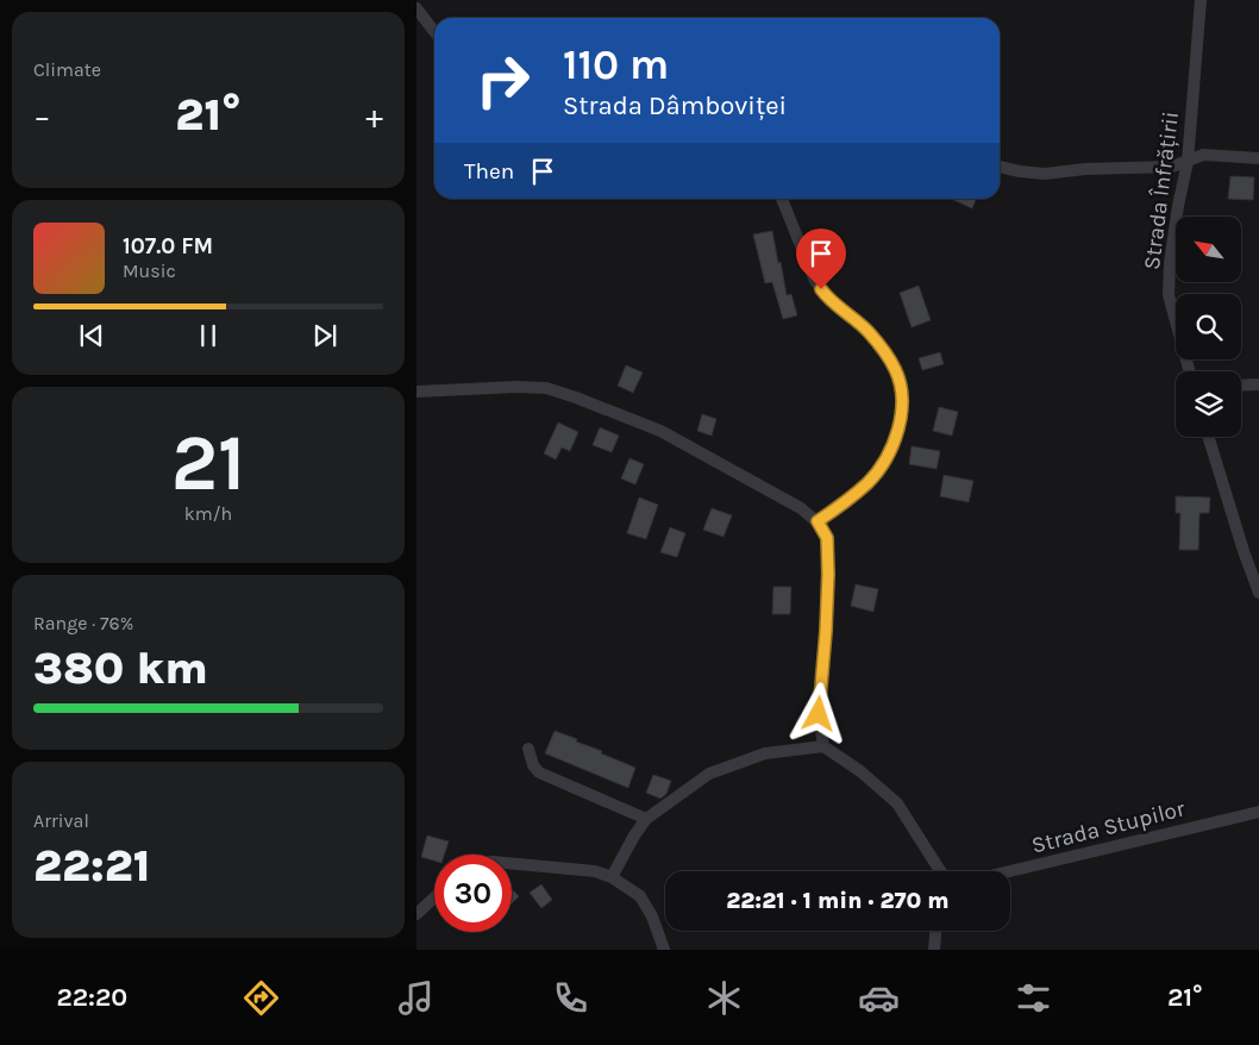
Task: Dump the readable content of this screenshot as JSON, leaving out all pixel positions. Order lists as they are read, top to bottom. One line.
{"streets":{"street":["Strada Înfrățirii","Strada Stupilor"]},"north":"top left","page":{"tile":["Climate",["21","km/h"],["Range · 76%","380 km"],["Arrival","22:21"]],"turn":["110 m","Strada Dâmboviței"],"heat":["−","21°","+"],"then":"Then","song":["107.0 FM","Music"],"limit":"30","trip":"22:21 · 1 min · 270 m","tabs":["22:20","21°"]}}
